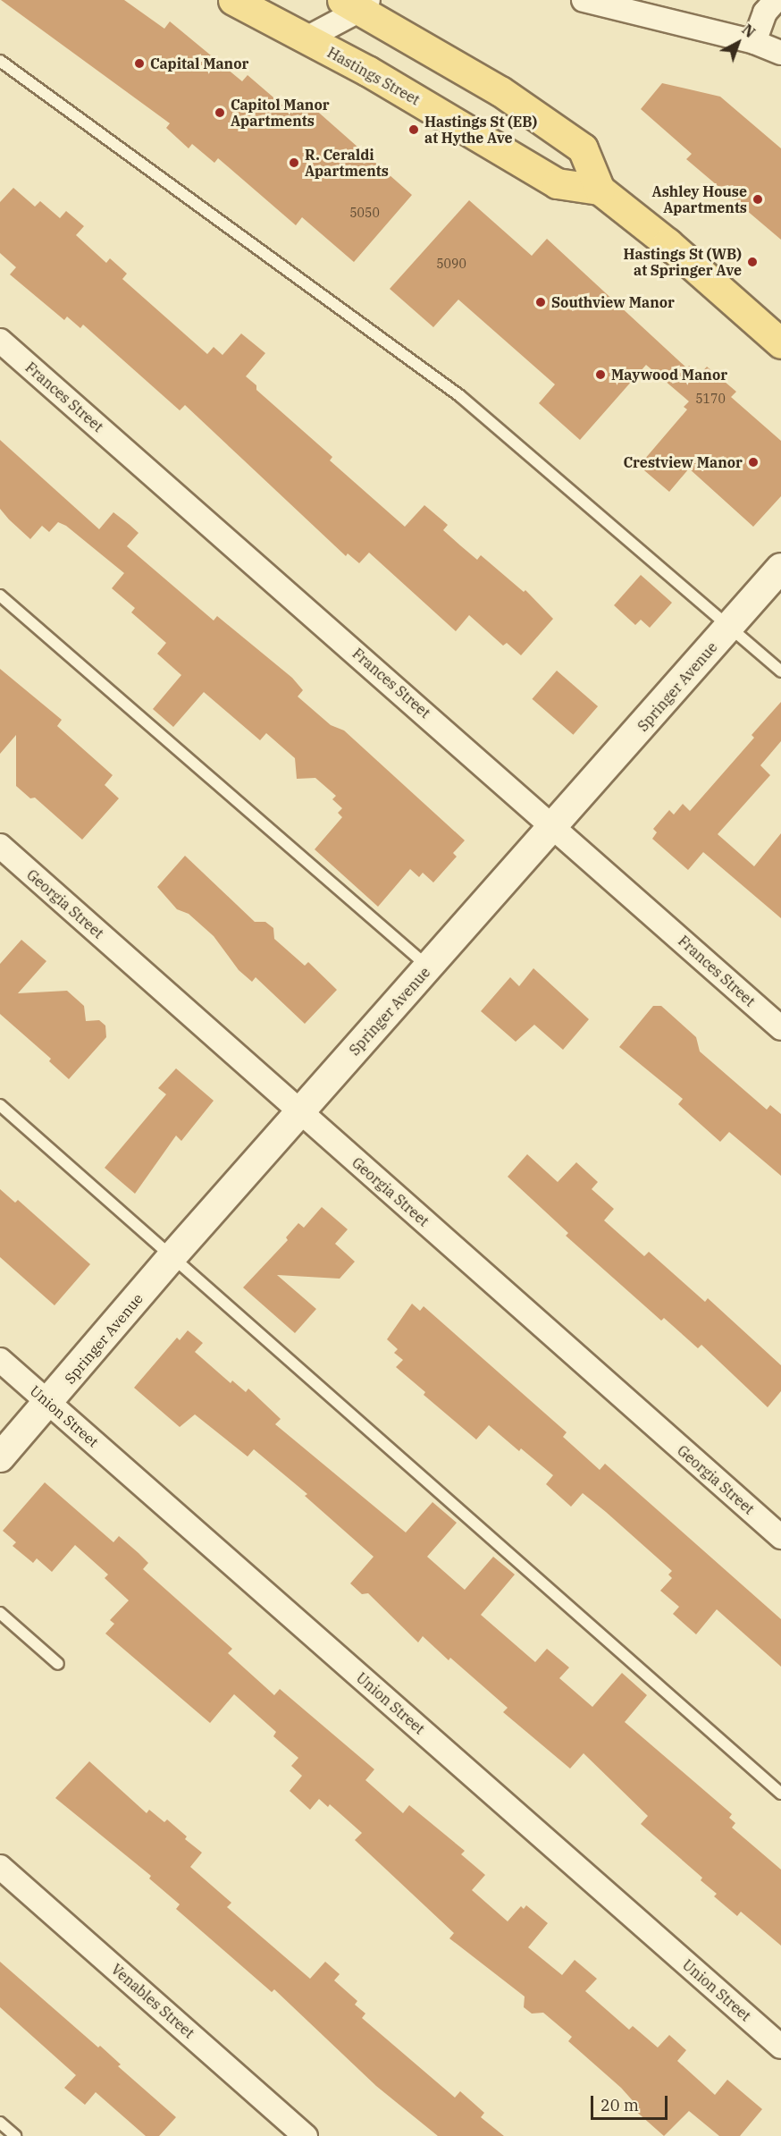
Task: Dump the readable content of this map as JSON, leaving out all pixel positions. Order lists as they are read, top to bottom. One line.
{"streets":{"main road":["Hastings Street"],"street":["Frances Street","Springer Avenue","Georgia Street","Union Street","Venables Street"]},"crossings":[["Frances Street","Springer Avenue"],["Springer Avenue","Georgia Street"],["Springer Avenue","Union Street"]],"places":["Capital Manor","Capitol Manor Apartments","Hastings St (EB) at Hythe Ave","R. Ceraldi Apartments","Ashley House Apartments","Hastings St (WB) at Springer Ave","Southview Manor","Maywood Manor","Crestview Manor"],"house_numbers":["5050","5090","5170"],"scale_bar":"20 m","north":"top right"}
